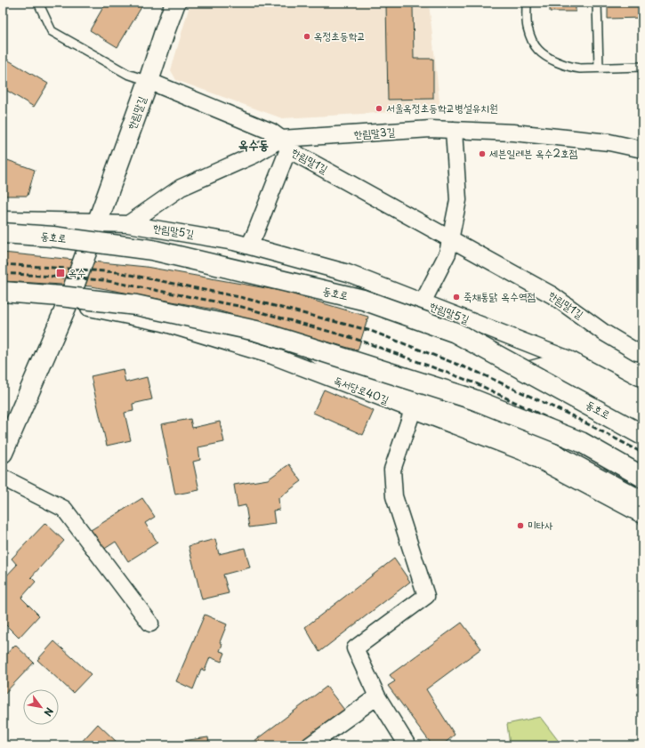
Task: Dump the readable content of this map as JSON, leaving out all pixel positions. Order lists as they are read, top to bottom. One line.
{"streets":{"main road":["한림말길","동호로"],"street":["한림말3길","한림말1길","한림말5길","독서당로40길"]},"crossings":[["한림말길","한림말1길"],["한림말길","한림말5길"],["한림말길","독서당로40길"],["한림말3길","한림말1길"],["한림말3길","한림말5길"]],"districts":["옥수동"],"places":{"other":["옥정초등학교","서울옥정초등학교병설유치원","세븐일레븐 옥수2호점","죽채통닭 옥수역점","미타사"],"transit":["옥수"]},"north":"bottom right"}
